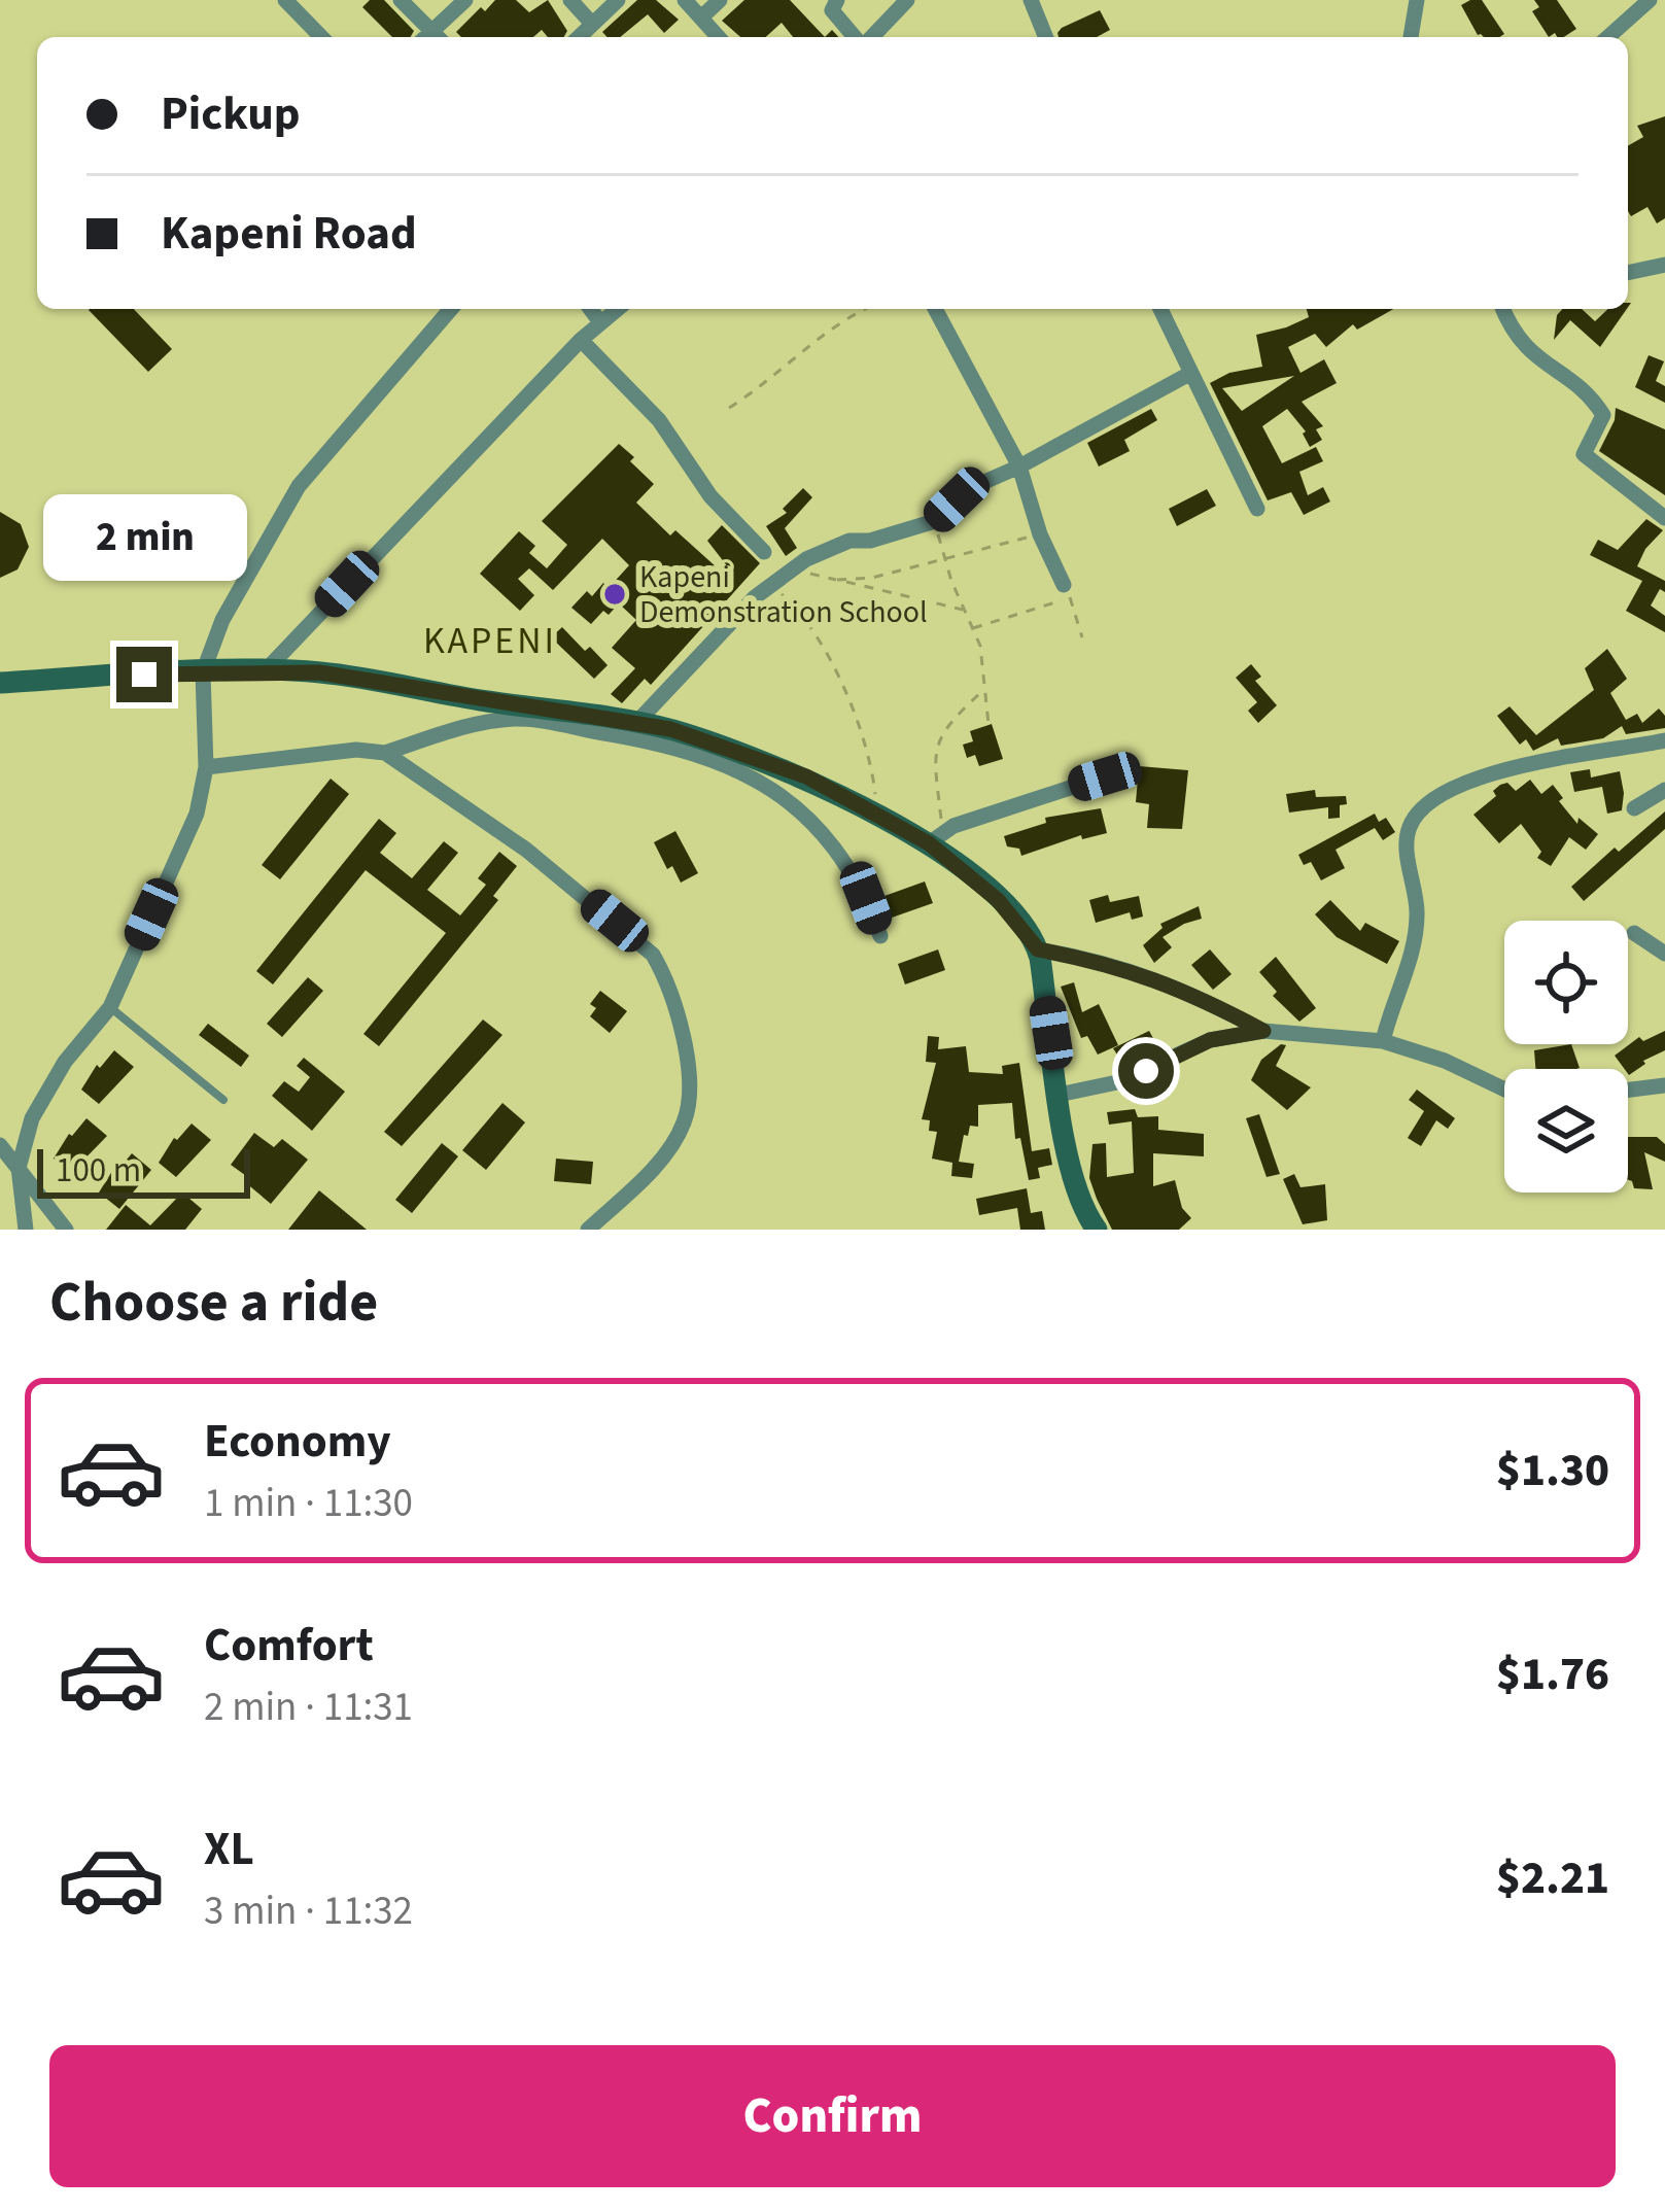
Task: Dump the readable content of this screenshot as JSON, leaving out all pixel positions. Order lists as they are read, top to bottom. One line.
{"districts":["KAPENI"],"places":["Kapeni Demonstration School"],"scale_bar":"100 m","page":{"banner":["Pickup","Kapeni Road"],"bubble":"2 min","scale":"100 m","heading":"Choose a ride","list":[{"name":"Economy","note":"1 min · 11:30","value":"$1.30"},{"name":"Comfort","note":"2 min · 11:31","value":"$1.76"},{"name":"XL","note":"3 min · 11:32","value":"$2.21"}],"buttons":"Confirm"}}
